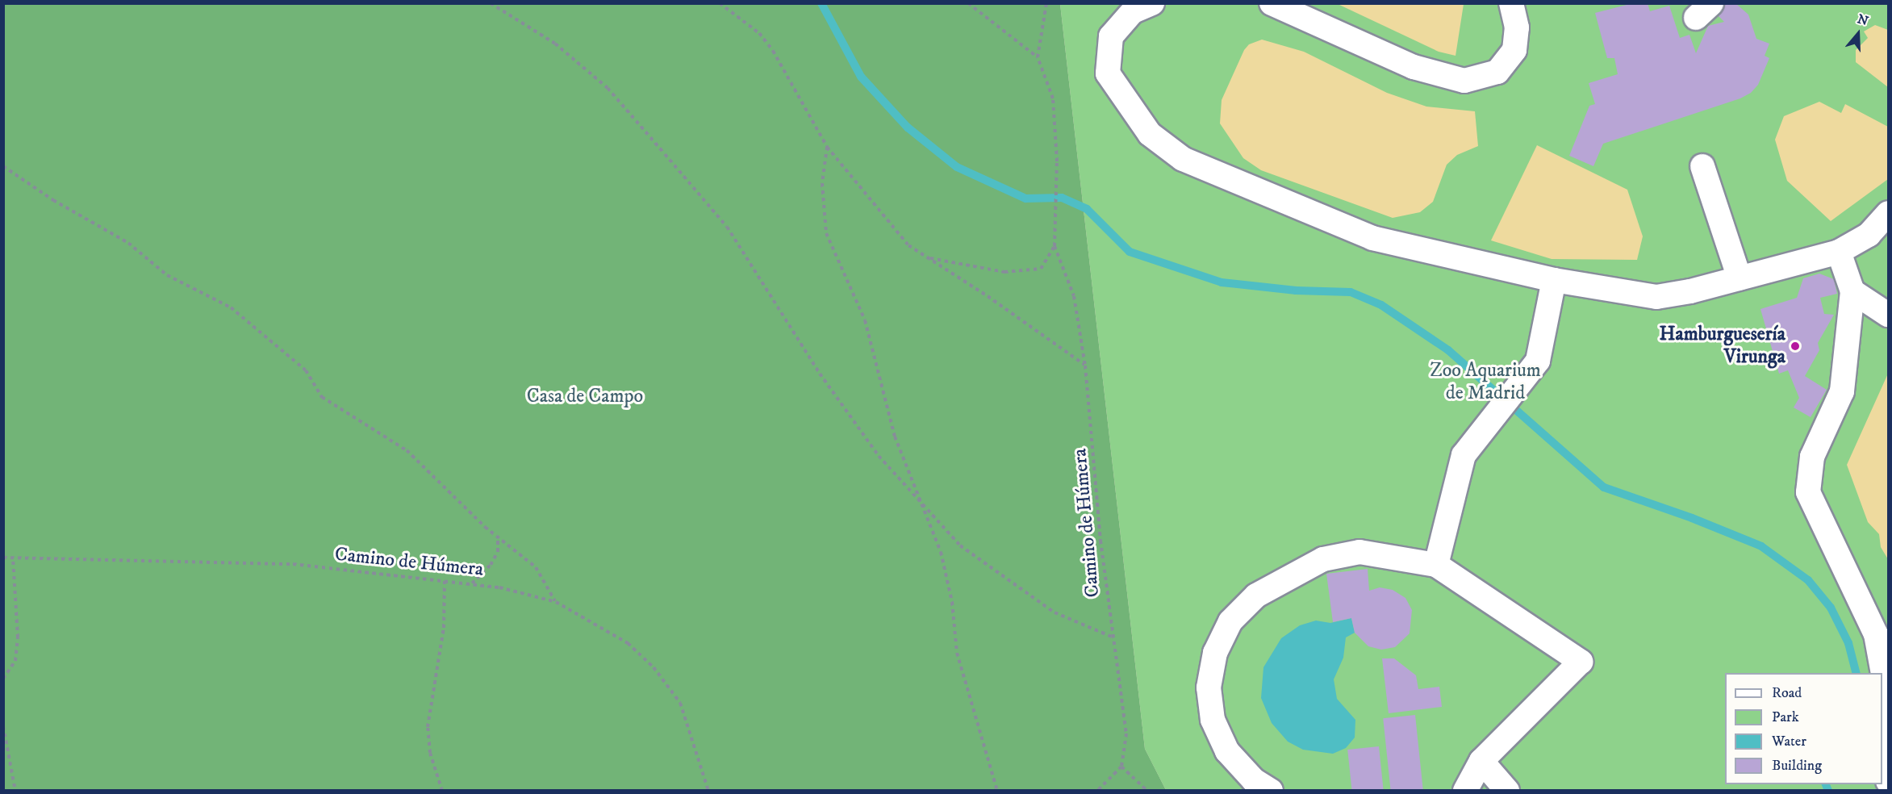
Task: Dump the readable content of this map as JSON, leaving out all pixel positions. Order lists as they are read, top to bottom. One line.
{"streets":{"path":["Camino de Húmera"]},"parks":["Zoo Aquarium de Madrid","Casa de Campo"],"places":["Hamburguesería Virunga"],"legend":["Road","Park","Water","Building"],"north":"top"}
